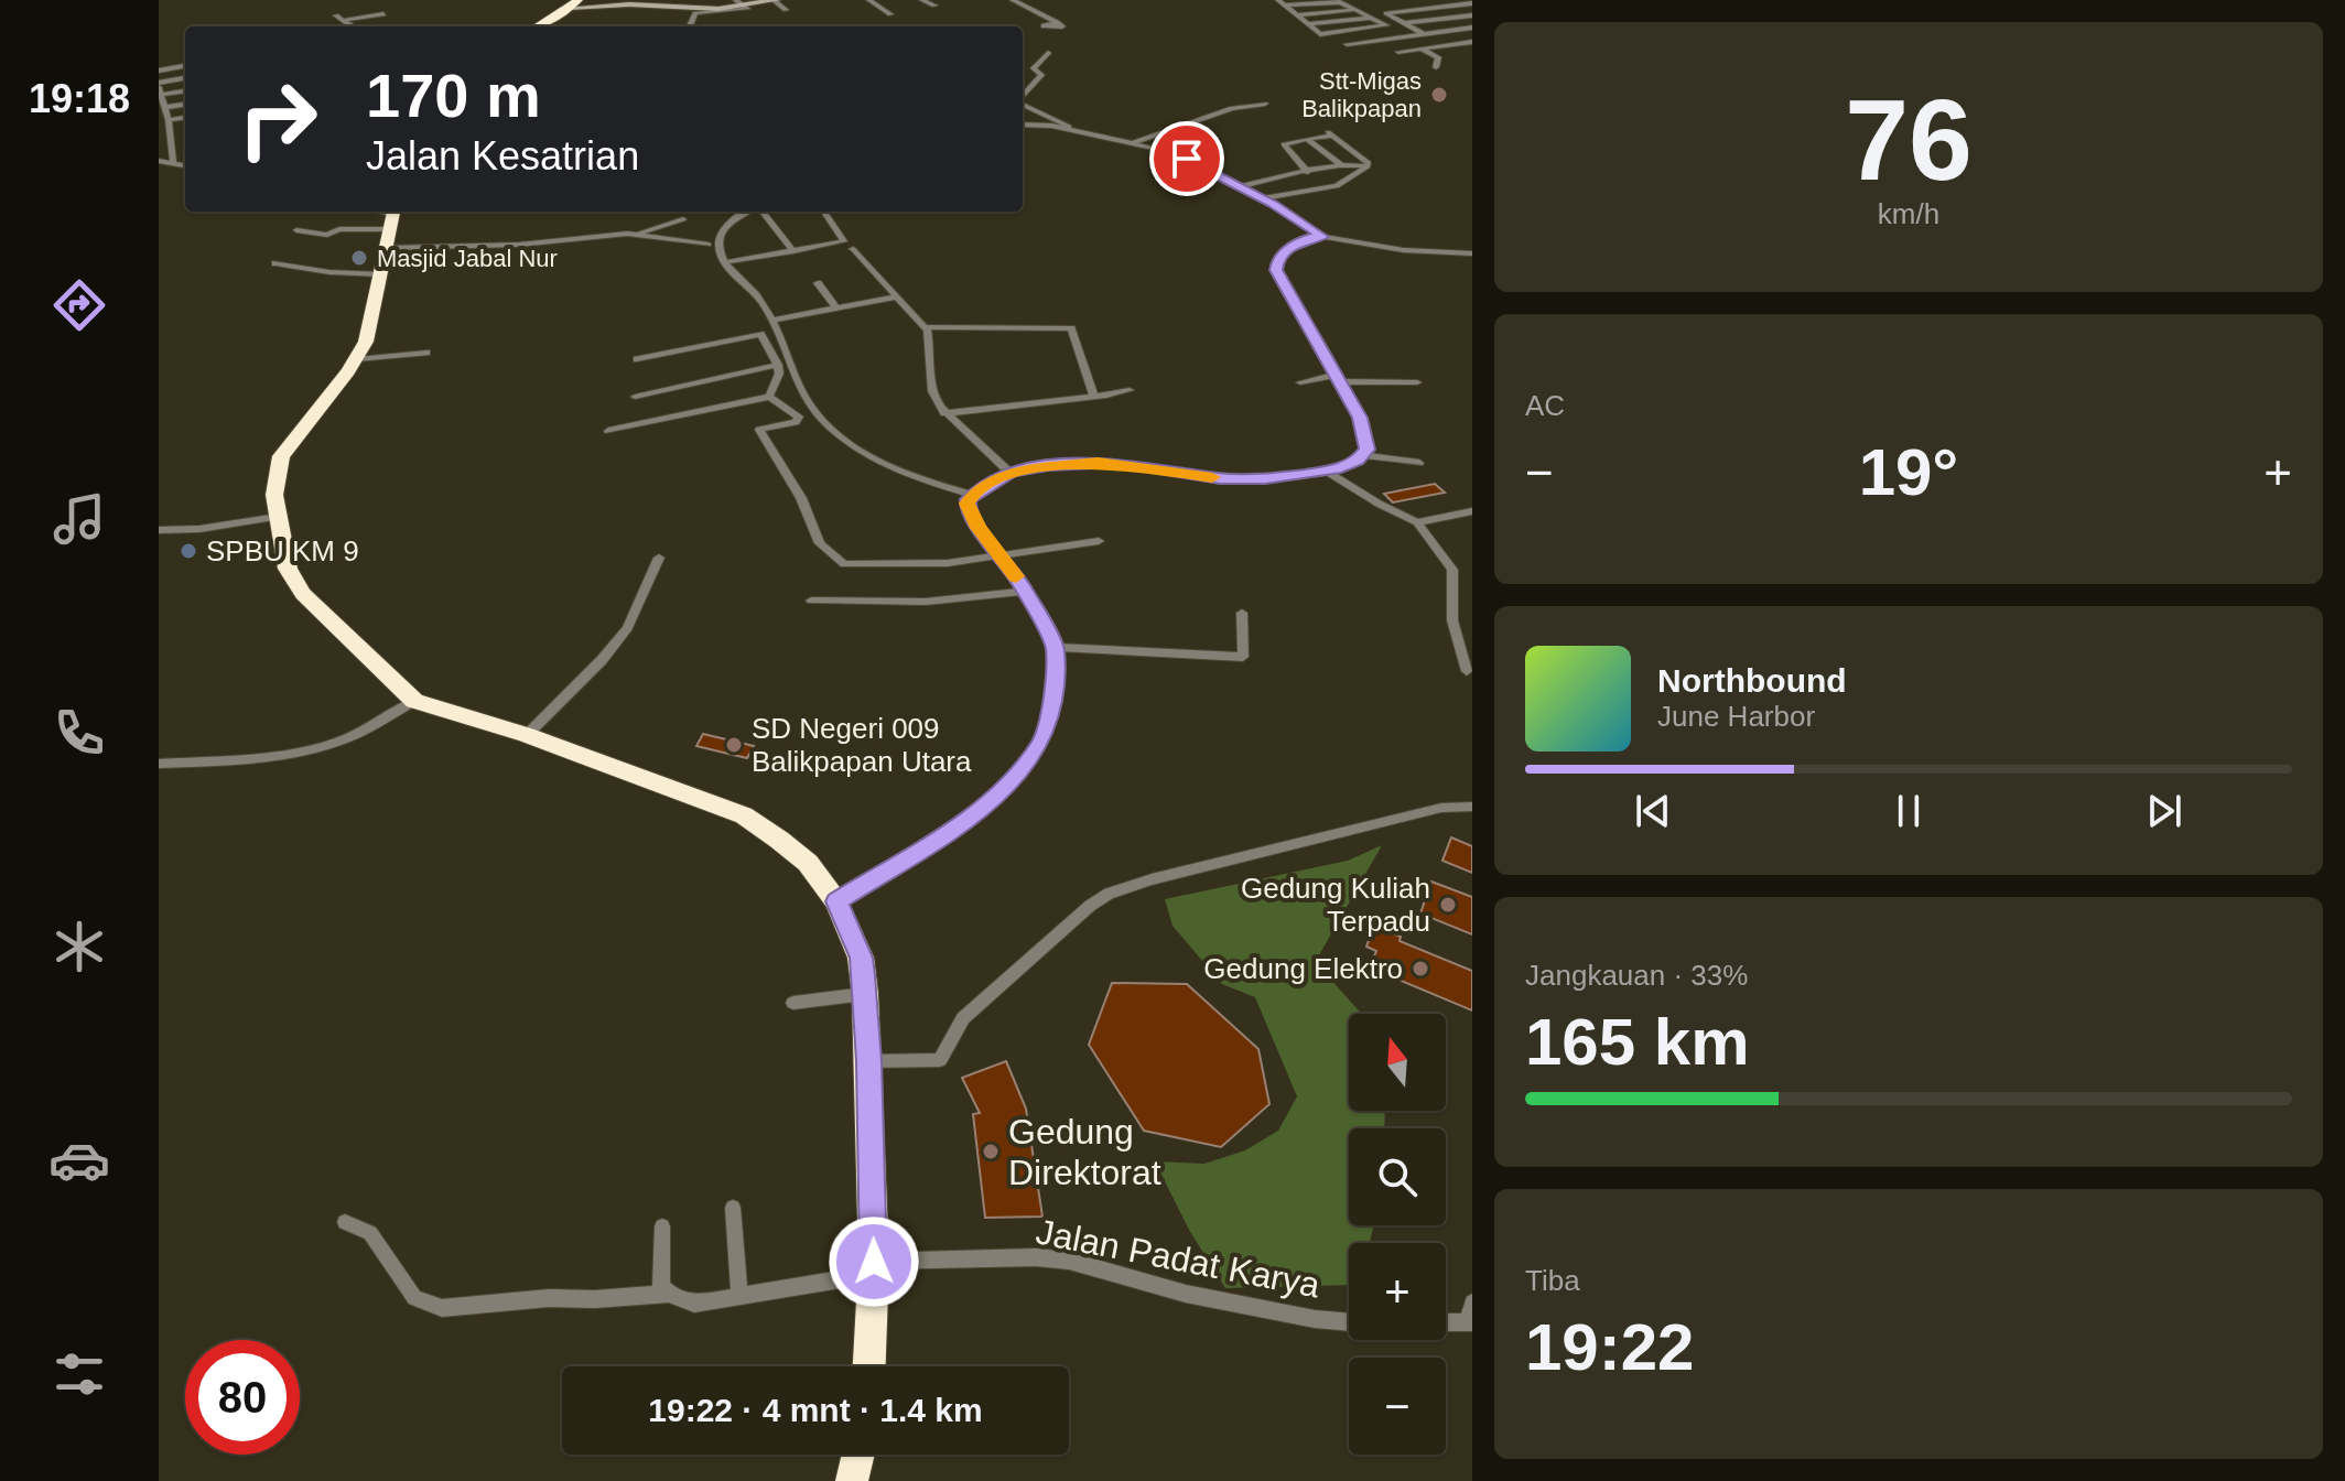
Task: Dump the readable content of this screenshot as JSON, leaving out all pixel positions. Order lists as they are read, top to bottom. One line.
{"streets":{"street":["Jalan Padat Karya"]},"places":["Stt-Migas Balikpapan","Masjid Jabal Nur","SPBU KM 9","SD Negeri 009 Balikpapan Utara","Gedung Kuliah Terpadu","Gedung Elektro","Gedung Direktorat"],"north":"top","page":{"tabs":"19:18","tile":[["76","km/h"],"AC",["Jangkauan · 33%","165 km"],["Tiba","19:22"]],"turn":["170 m","Jalan Kesatrian"],"heat":["−","19°","+"],"song":["Northbound","June Harbor"],"map_buttons":["+","−"],"limit":"80","trip":"19:22 · 4 mnt · 1.4 km"}}
